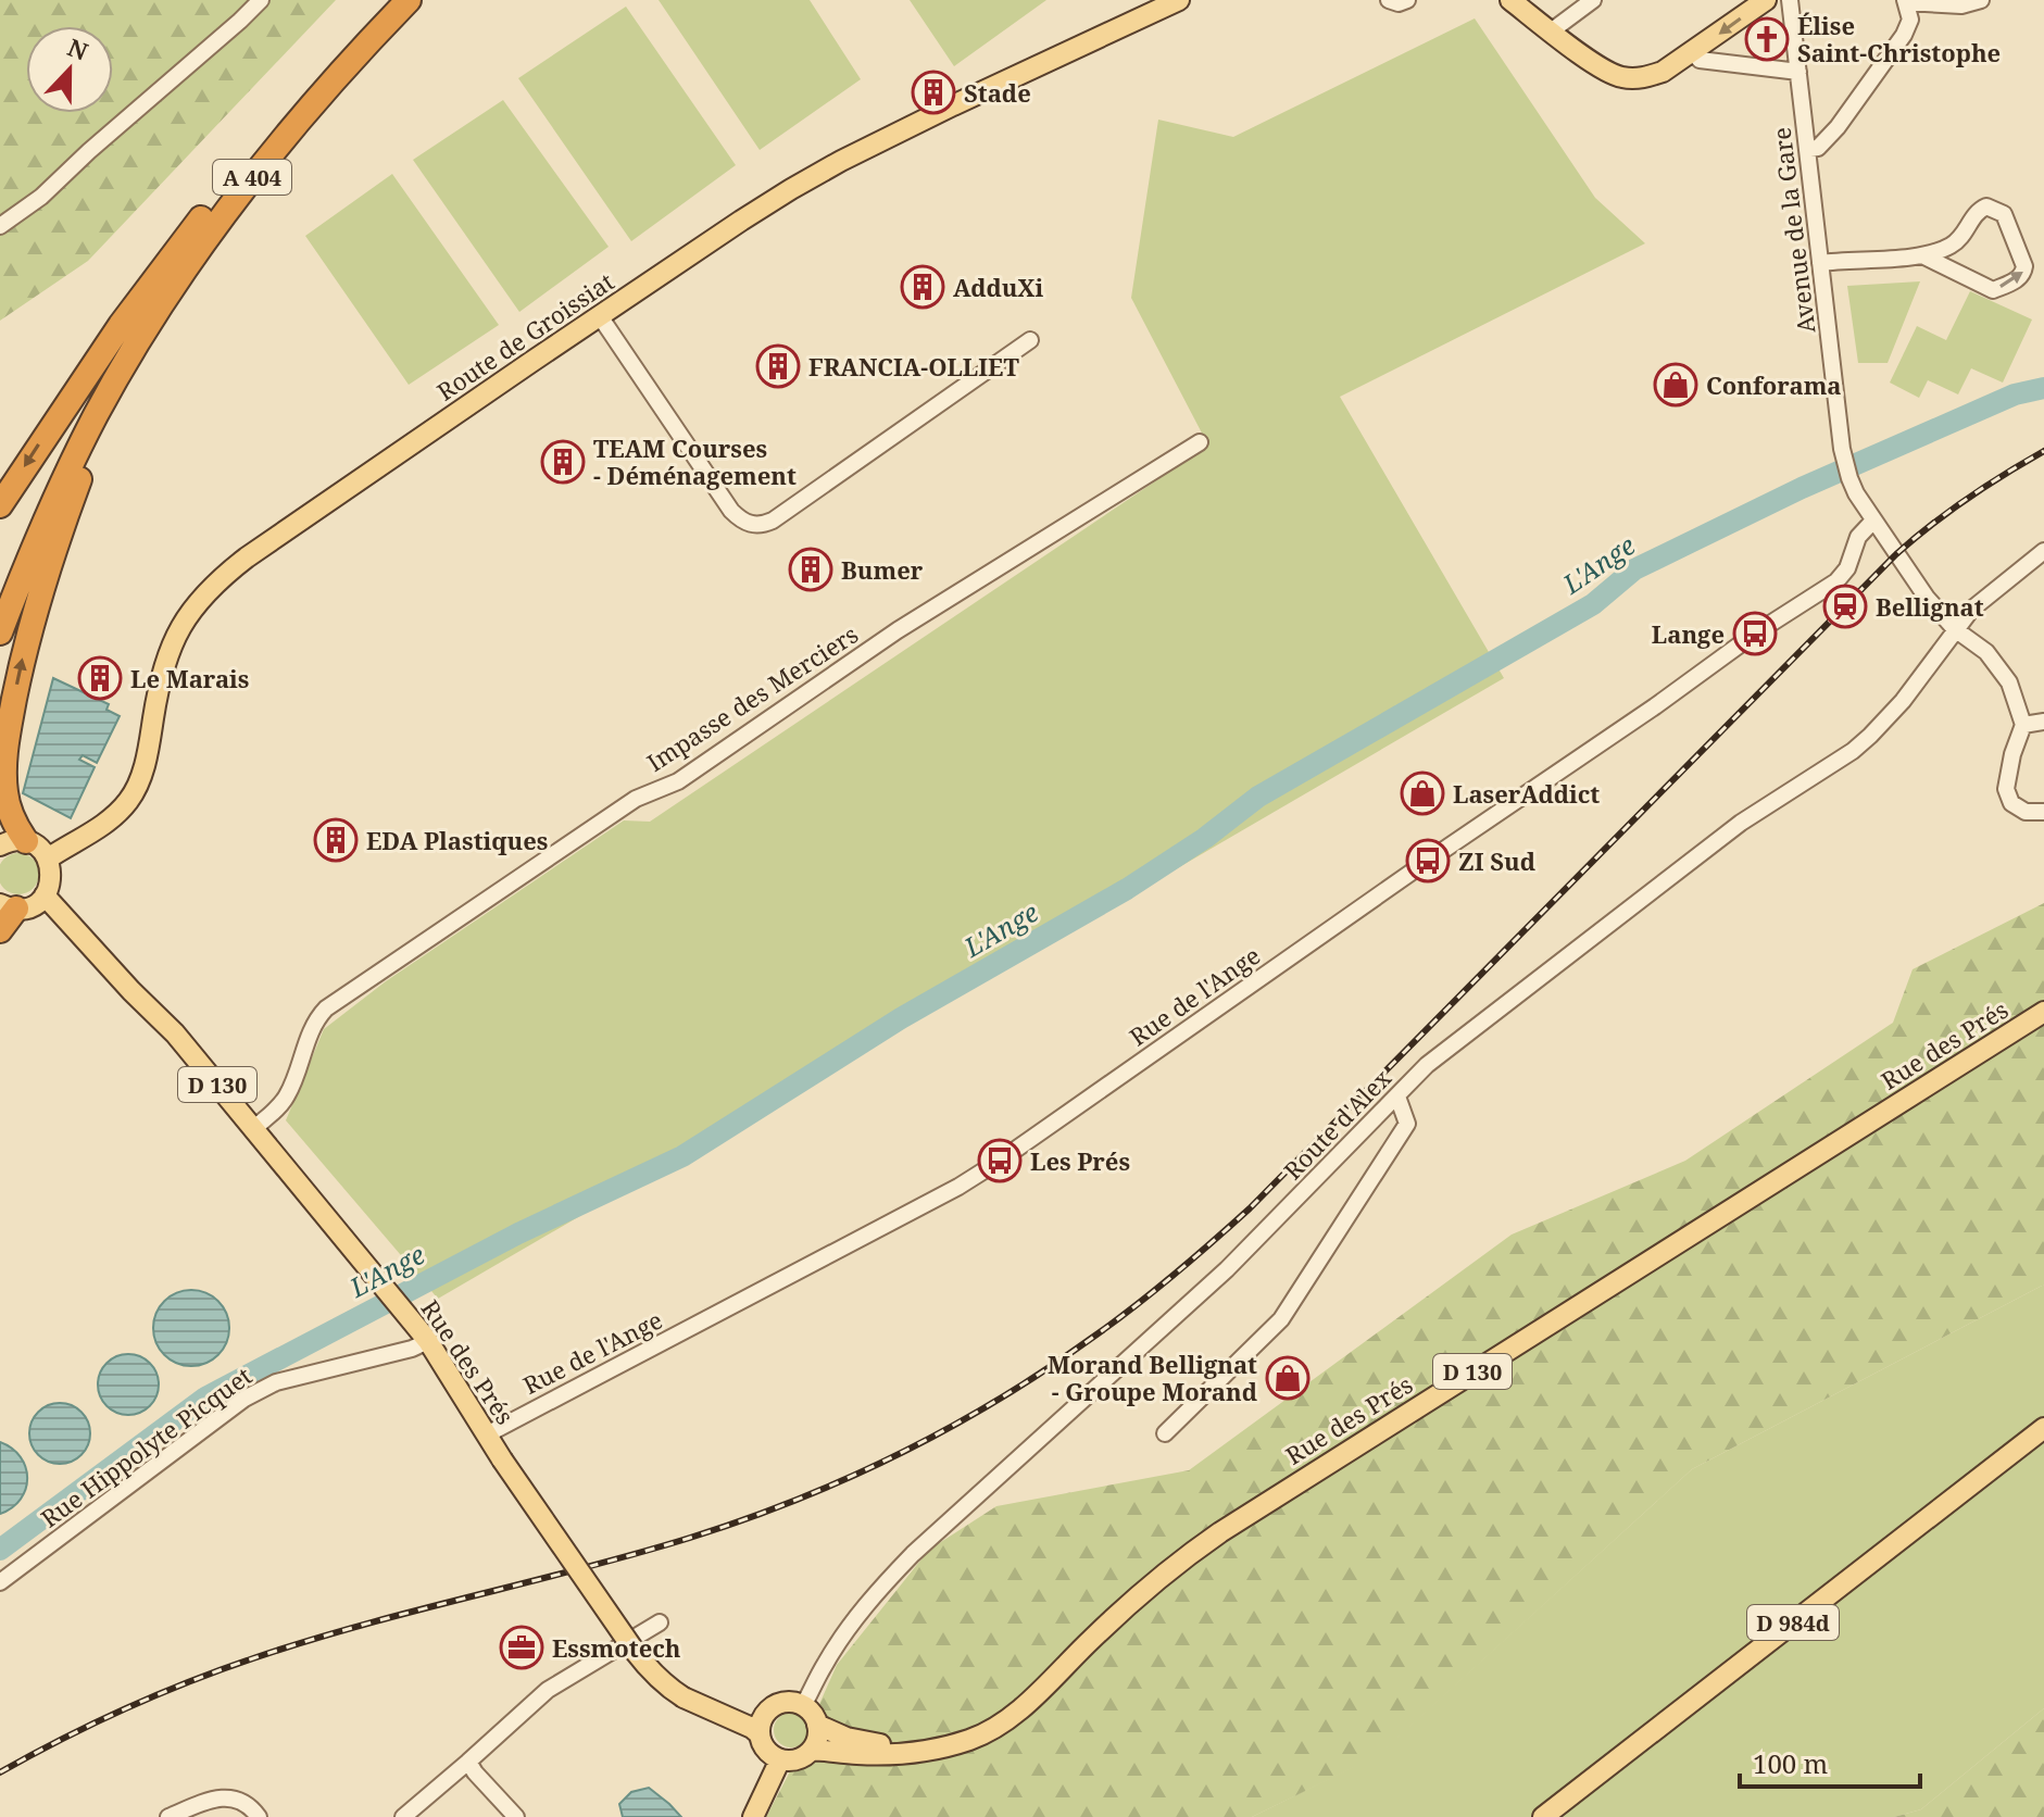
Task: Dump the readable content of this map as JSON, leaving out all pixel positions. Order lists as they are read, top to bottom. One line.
{"streets":{"highway":["A 404"],"main road":["Route de Groissiat","Rue des Prés","D 130","D 984d"],"street":["Avenue de la Gare","Impasse des Merciers","Rue de l'Ange","Route d'Alex","Rue Hippolyte Picquet"]},"crossings":[["Avenue de la Gare","Rue de l'Ange"],["Avenue de la Gare","Route d'Alex"],["Impasse des Merciers","Rue des Prés"],["Rue de l'Ange","Rue des Prés"],["Rue des Prés","D 130"],["Rue des Prés","Route d'Alex"],["Rue des Prés","Rue Hippolyte Picquet"],["D 130","Route d'Alex"]],"water":["L'Ange"],"places":{"church":["Élise Saint-Christophe"],"building":["Stade","AdduXi","FRANCIA-OLLIET","TEAM Courses - Déménagement","Bumer","Le Marais","EDA Plastiques"],"shop":["Conforama","LaserAddict","Morand Bellignat - Groupe Morand"],"station":["Bellignat"],"bus stop":["Lange","ZI Sud","Les Prés"],"office":["Essmotech"]},"scale_bar":"100 m","north":"top"}
